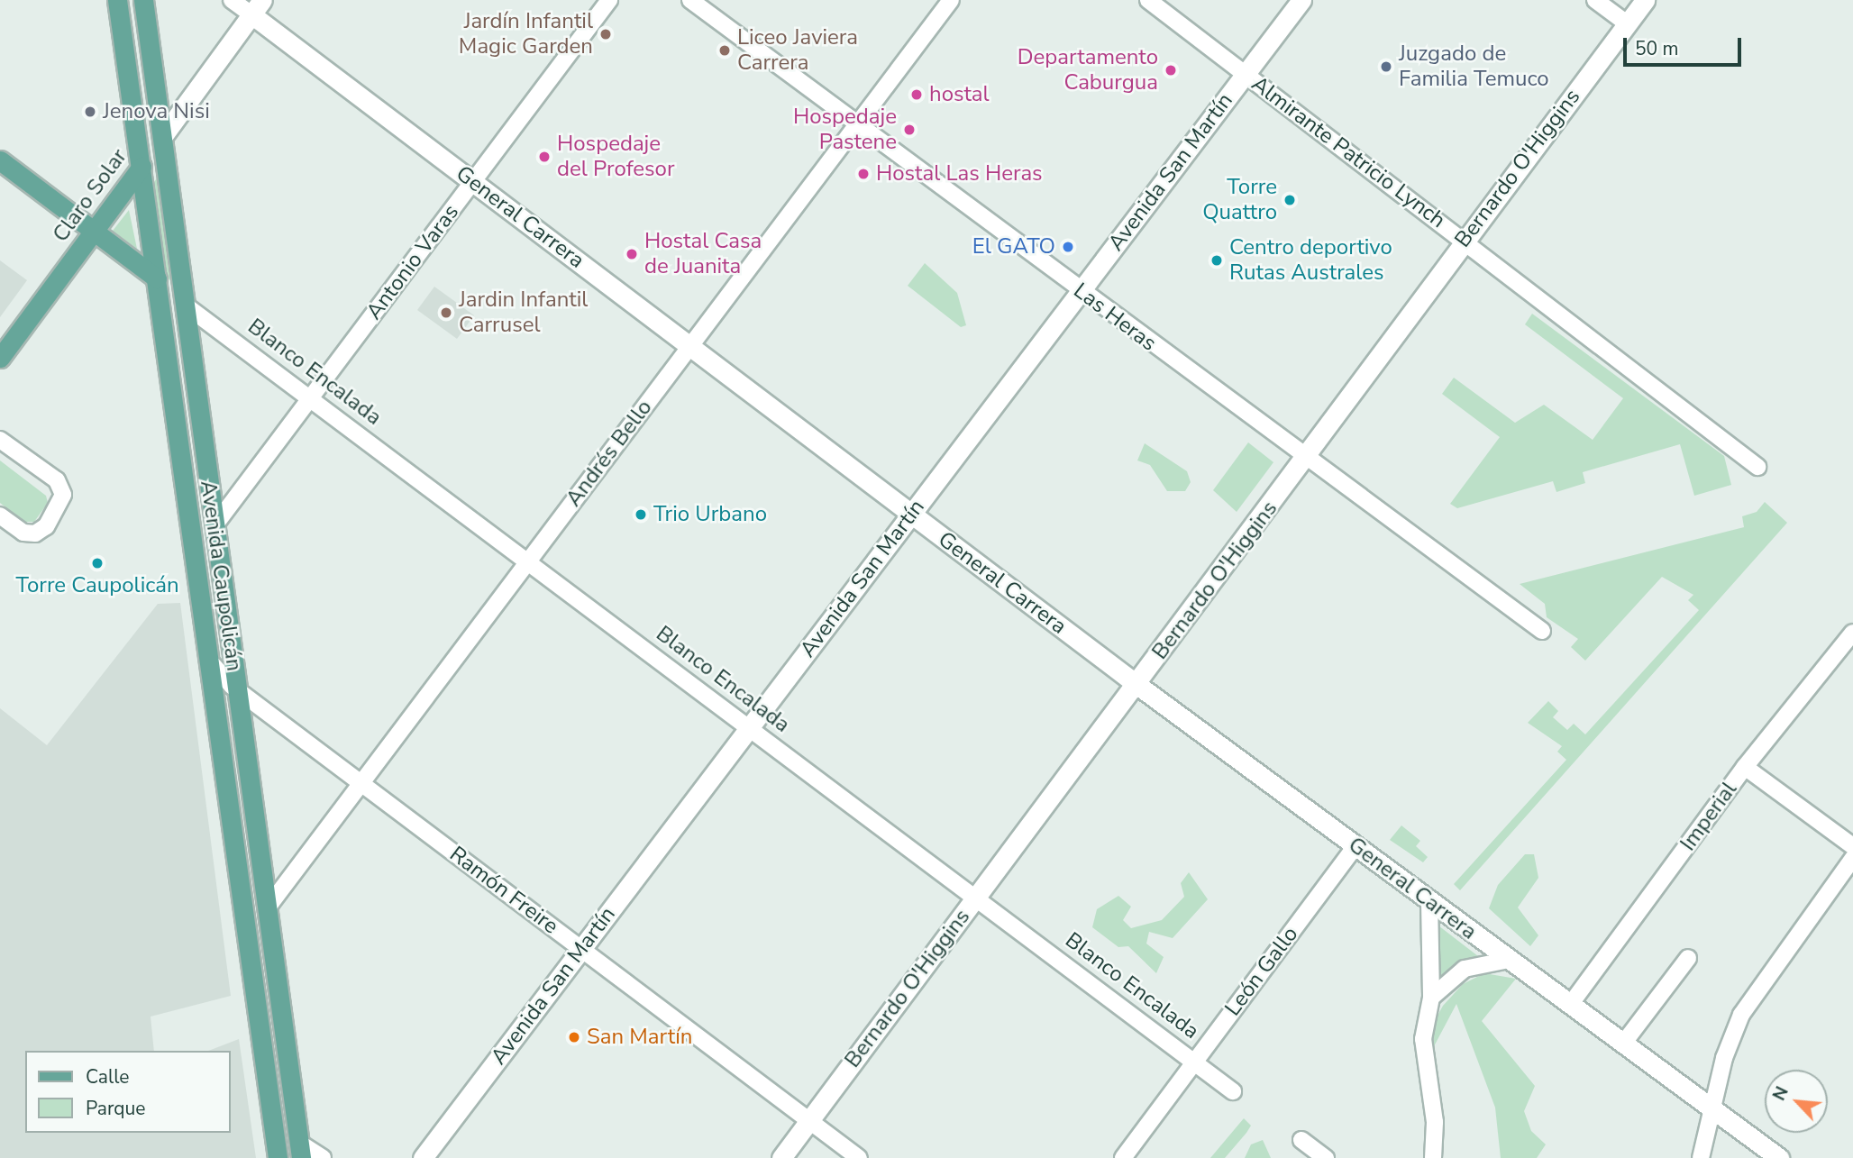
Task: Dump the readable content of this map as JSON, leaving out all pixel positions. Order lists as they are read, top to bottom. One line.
{"streets":{"main road":["Bernardo O'Higgins","Avenida San Martín","Claro Solar","General Carrera","Avenida Caupolicán"],"street":["Almirante Patricio Lynch","Antonio Varas","Las Heras","Blanco Encalada","Andrés Bello","Imperial","Ramón Freire","León Gallo"]},"crossings":[["Almirante Patricio Lynch","Bernardo O'Higgins"],["Almirante Patricio Lynch","Avenida San Martín"],["Bernardo O'Higgins","General Carrera"],["Bernardo O'Higgins","Las Heras"],["Bernardo O'Higgins","Blanco Encalada"],["Bernardo O'Higgins","Ramón Freire"],["Avenida San Martín","General Carrera"],["Avenida San Martín","Las Heras"],["Avenida San Martín","Blanco Encalada"],["Avenida San Martín","Ramón Freire"],["Claro Solar","General Carrera"],["Claro Solar","Avenida Caupolicán"],["General Carrera","Antonio Varas"],["General Carrera","Andrés Bello"],["General Carrera","Imperial"],["General Carrera","León Gallo"],["Antonio Varas","Blanco Encalada"],["Antonio Varas","Avenida Caupolicán"],["Las Heras","Andrés Bello"],["Blanco Encalada","Andrés Bello"],["Blanco Encalada","Avenida Caupolicán"],["Blanco Encalada","León Gallo"],["Andrés Bello","Avenida Caupolicán"],["Andrés Bello","Ramón Freire"],["Avenida Caupolicán","Ramón Freire"]],"places":["Jardín Infantil Magic Garden","Liceo Javiera Carrera","Juzgado de Familia Temuco","Departamento Caburgua","hostal","Jenova Nisi","Hospedaje Pastene","Hospedaje del Profesor","Hostal Las Heras","Torre Quattro","El GATO","Hostal Casa de Juanita","Centro deportivo Rutas Australes","Jardin Infantil Carrusel","Trio Urbano","Torre Caupolicán","San Martín"],"legend":["Calle","Parque"],"scale_bar":"50 m","north":"top left"}
